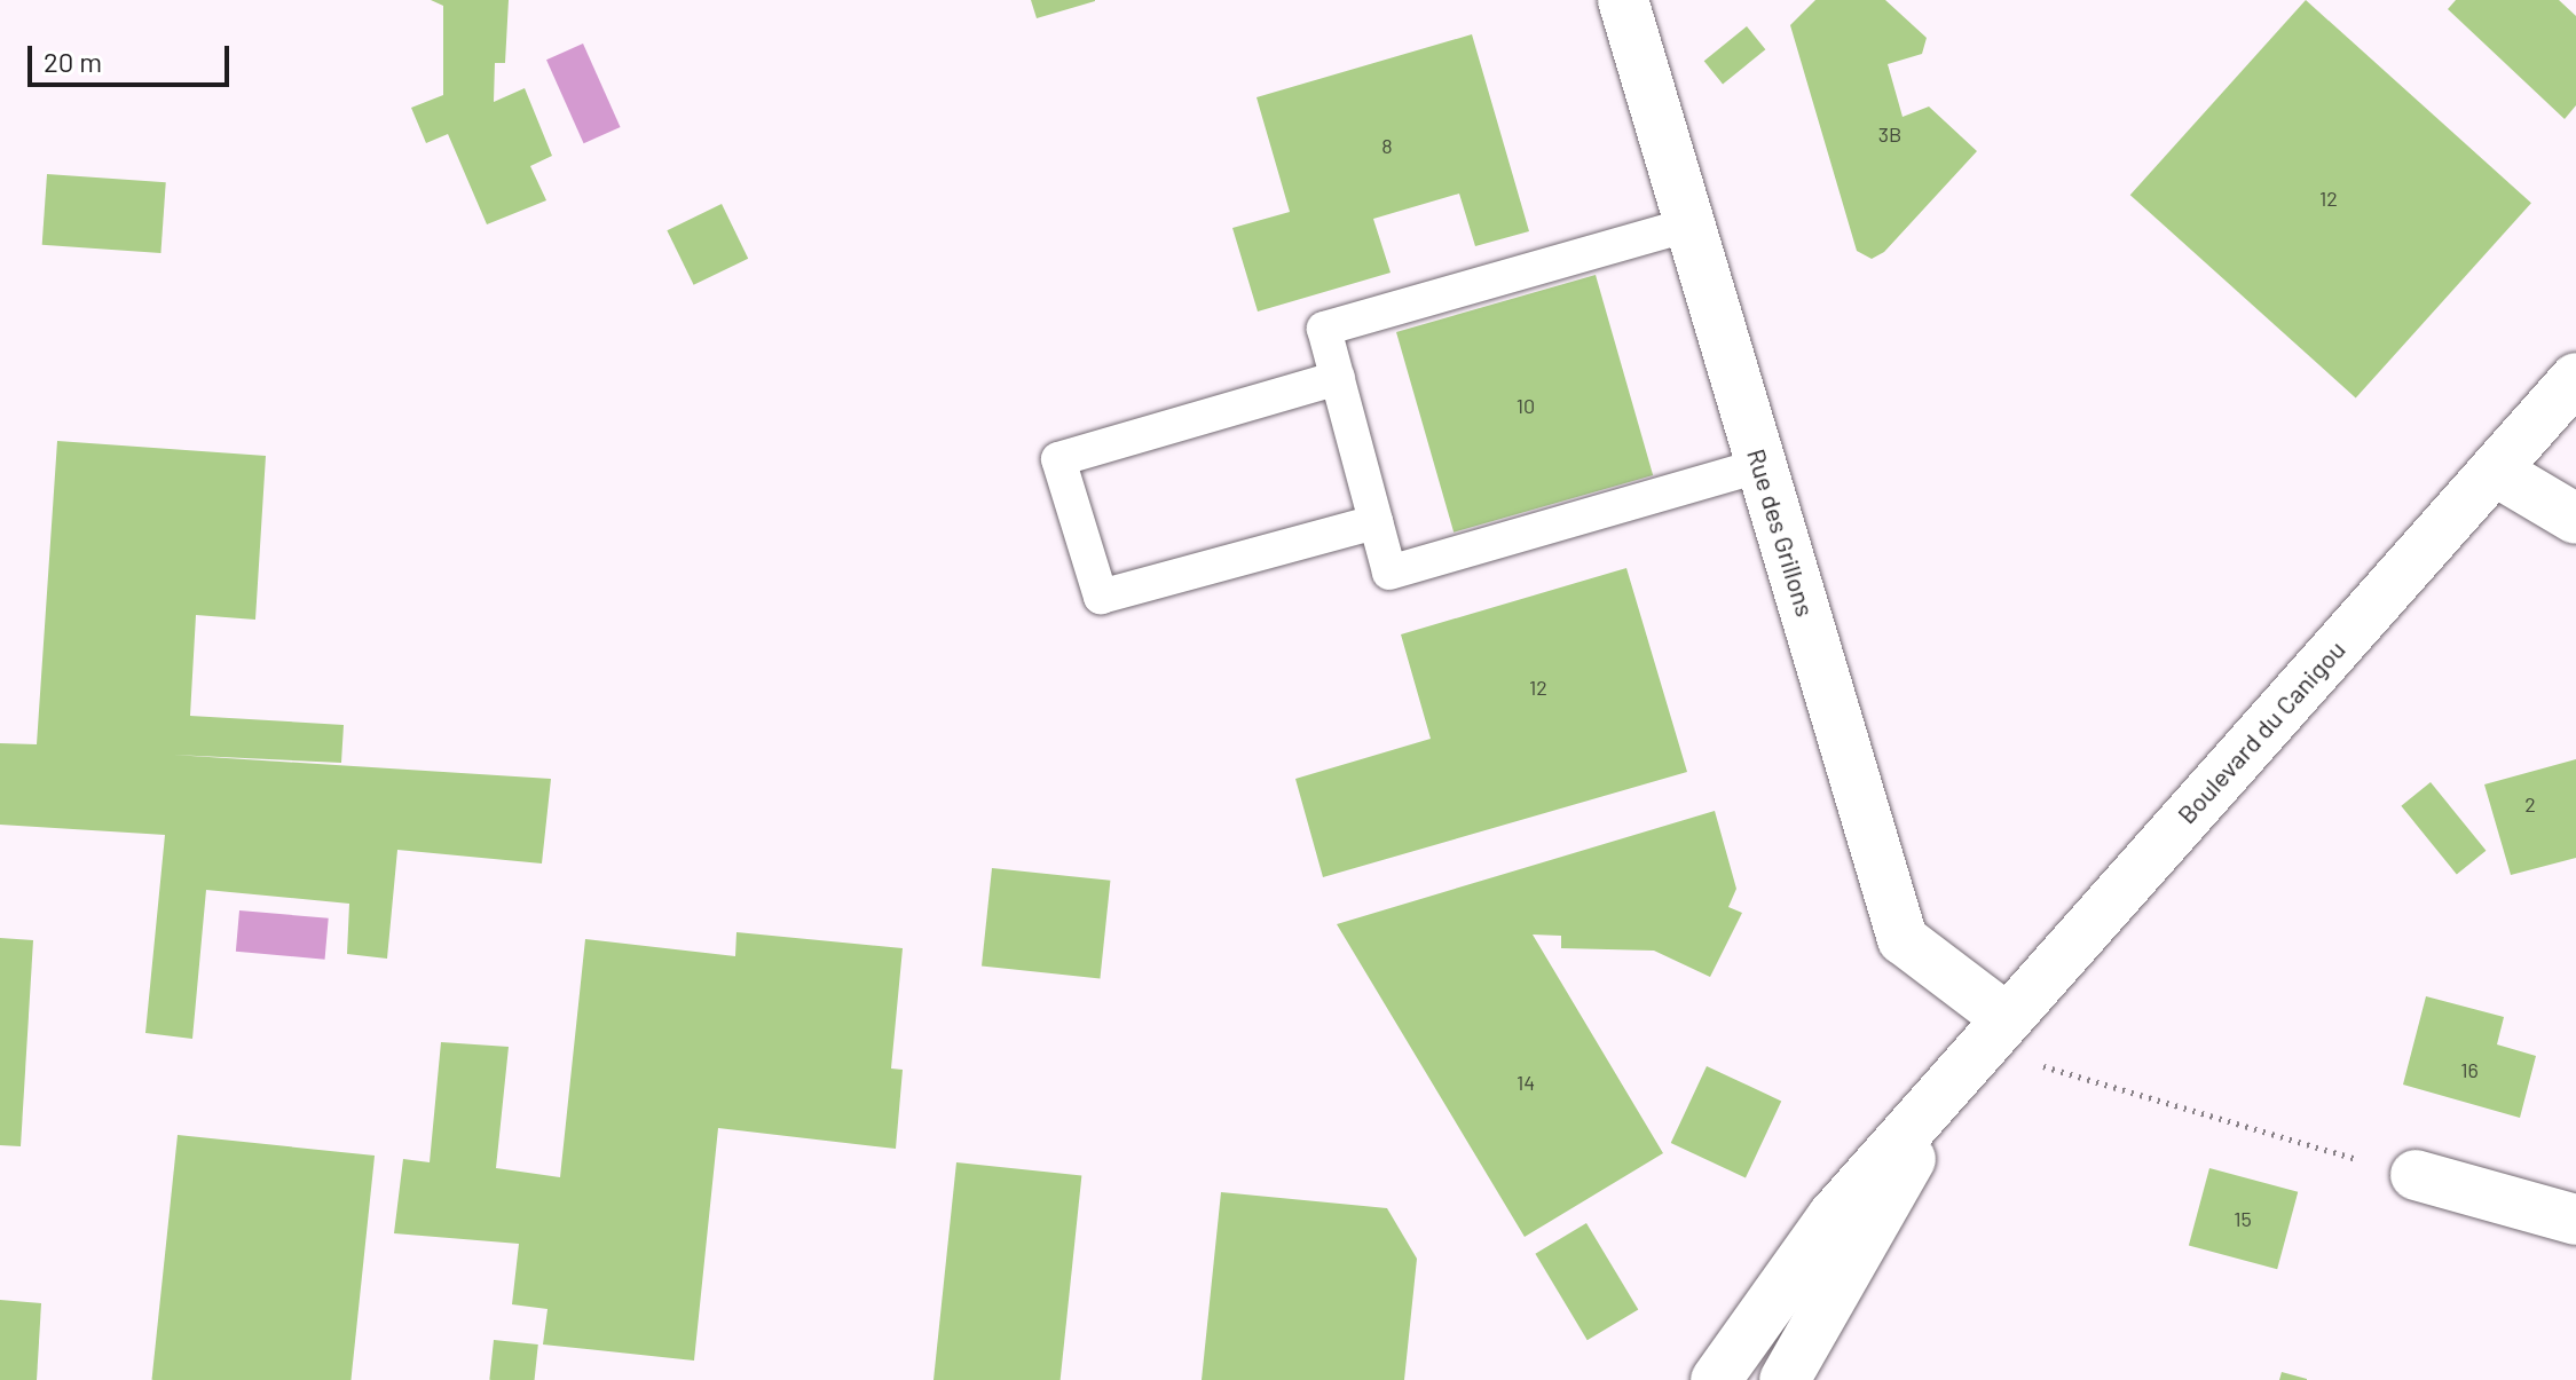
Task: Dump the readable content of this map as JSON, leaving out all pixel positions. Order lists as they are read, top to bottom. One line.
{"streets":{"street":["Rue des Grillons","Boulevard du Canigou"]},"crossings":[["Rue des Grillons","Boulevard du Canigou"]],"house_numbers":["3B","8","12","10","12","2","16","14","15"],"scale_bar":"20 m"}
